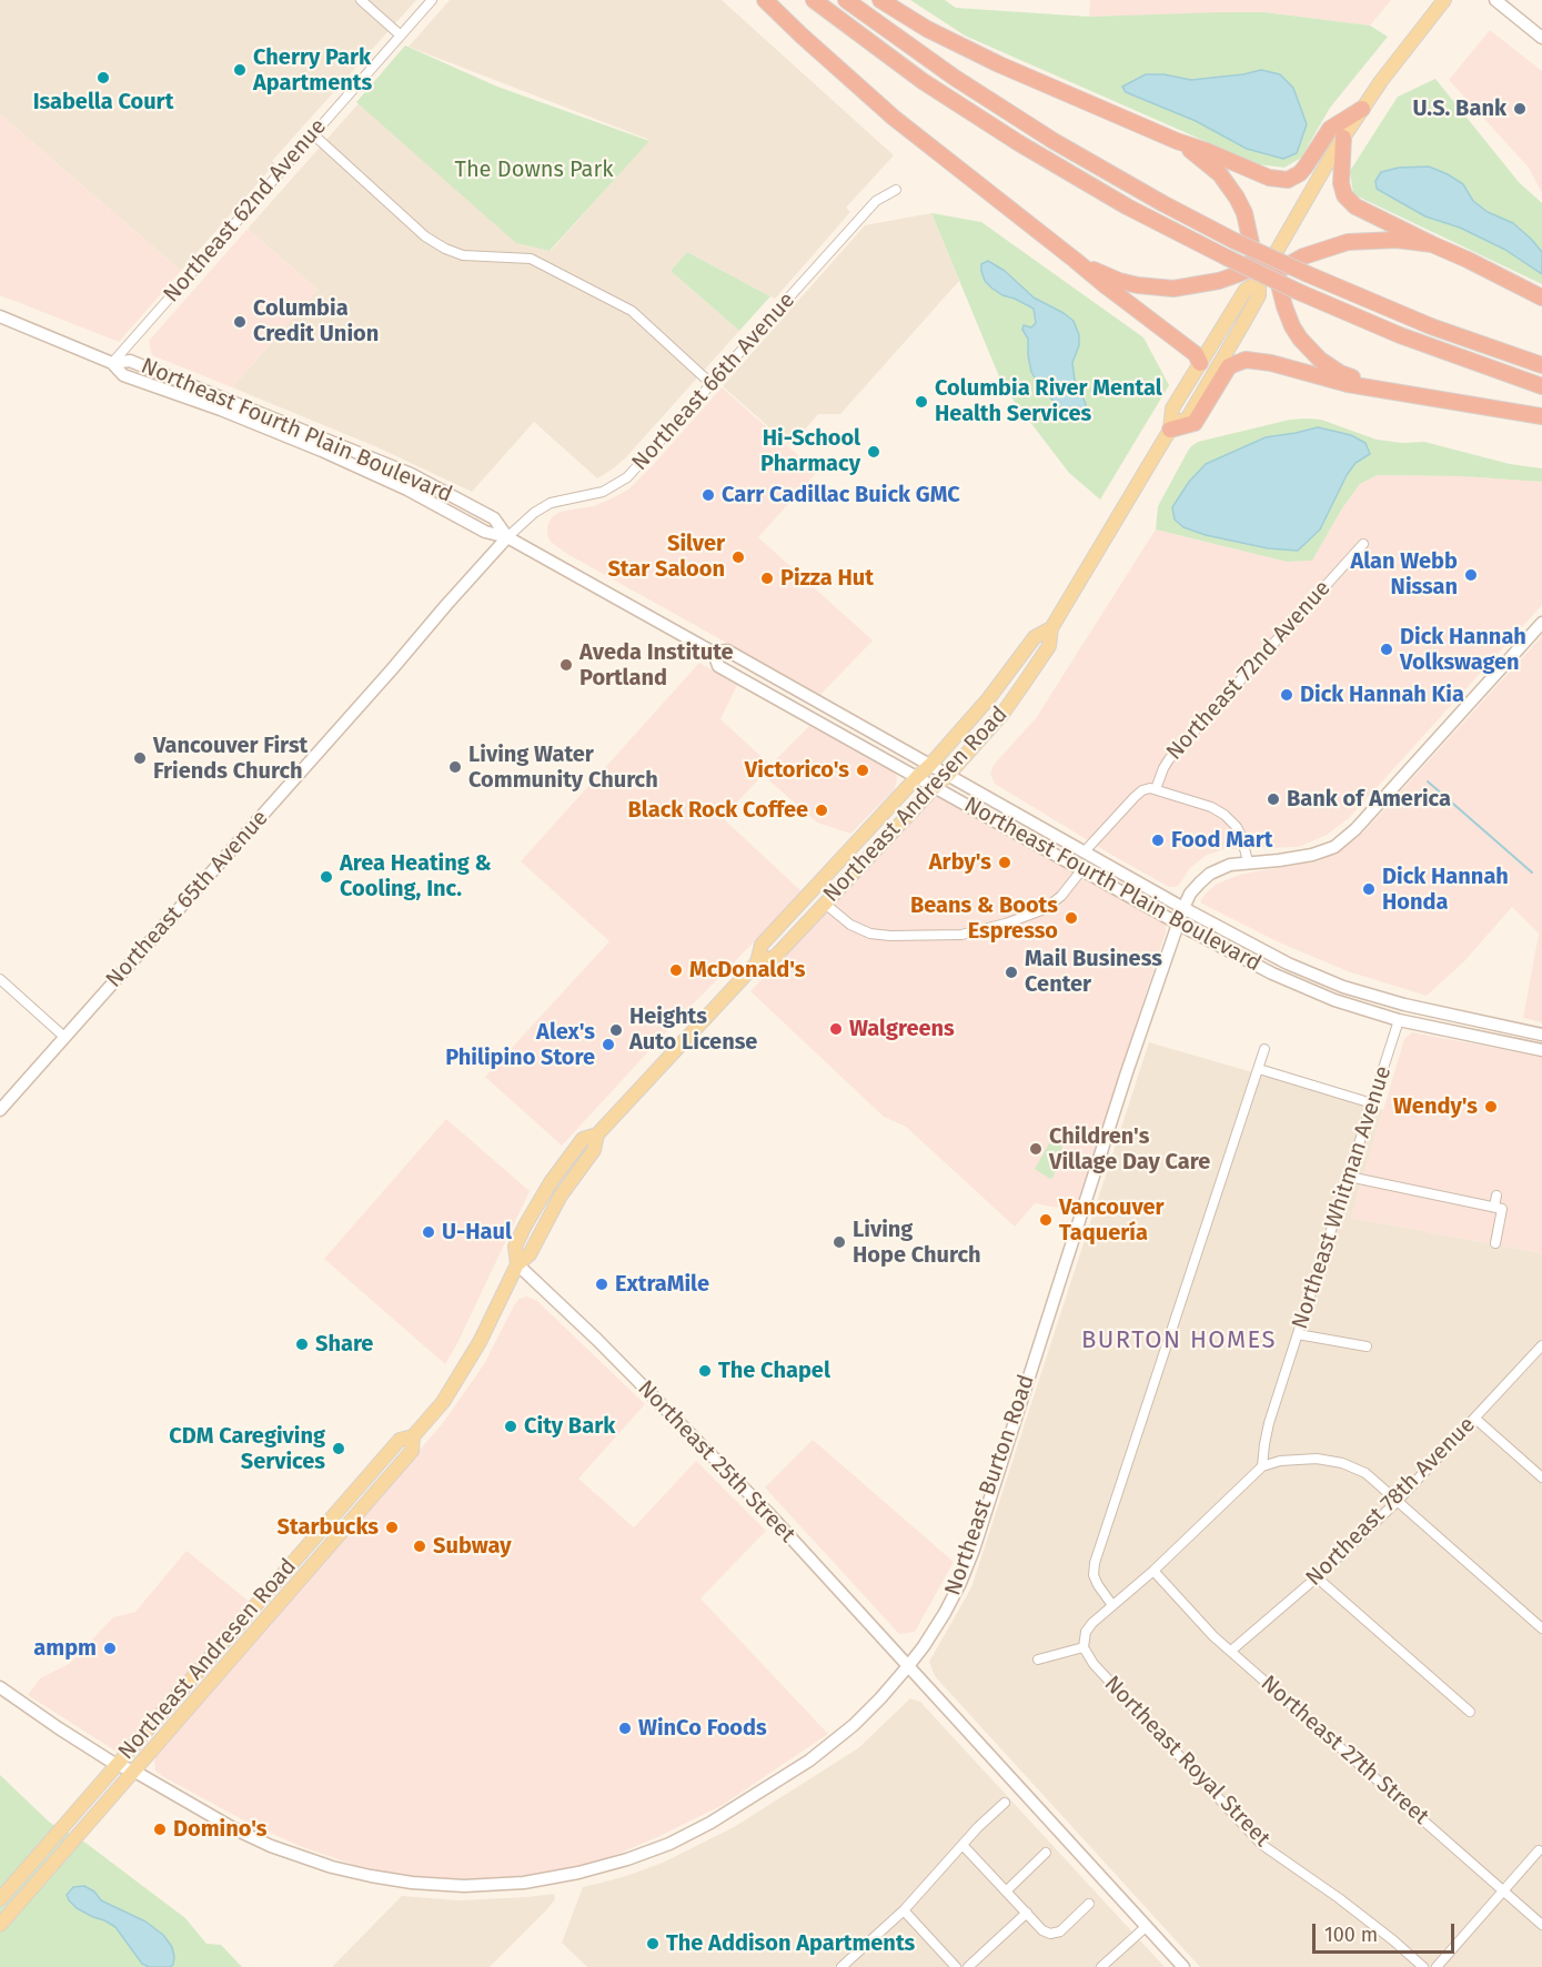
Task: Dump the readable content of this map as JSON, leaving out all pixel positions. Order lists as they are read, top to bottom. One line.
{"streets":{"main road":["Northeast Fourth Plain Boulevard","Northeast Andresen Road","Northeast 65th Avenue","Northeast 25th Street","Northeast Burton Road"],"street":["Northeast 62nd Avenue","Northeast 66th Avenue","Northeast 72nd Avenue","Northeast Whitman Avenue","Northeast 78th Avenue","Northeast 27th Street","Northeast Royal Street"]},"crossings":[["Northeast 62nd Avenue","Northeast Fourth Plain Boulevard"],["Northeast 66th Avenue","Northeast Fourth Plain Boulevard"],["Northeast 66th Avenue","Northeast 65th Avenue"],["Northeast Fourth Plain Boulevard","Northeast Andresen Road"],["Northeast Fourth Plain Boulevard","Northeast 65th Avenue"],["Northeast Fourth Plain Boulevard","Northeast Whitman Avenue"],["Northeast Fourth Plain Boulevard","Northeast Burton Road"],["Northeast Andresen Road","Northeast 25th Street"],["Northeast Andresen Road","Northeast Burton Road"],["Northeast 25th Street","Northeast Burton Road"],["Northeast 78th Avenue","Northeast 27th Street"]],"districts":["BURTON HOMES"],"parks":["The Downs Park"],"places":["Cherry Park Apartments","Isabella Court","U.S. Bank","Columbia Credit Union","Columbia River Mental Health Services","Hi-School Pharmacy","Carr Cadillac Buick GMC","Silver Star Saloon","Alan Webb Nissan","Pizza Hut","Dick Hannah Volkswagen","Aveda Institute Portland","Dick Hannah Kia","Vancouver First Friends Church","Living Water Community Church","Victorico's","Bank of America","Black Rock Coffee","Food Mart","Arby's","Area Heating & Cooling, Inc.","Dick Hannah Honda","Beans & Boots Espresso","McDonald's","Mail Business Center","Walgreens","Heights Auto License","Alex's Philipino Store","Wendy's","Children's Village Day Care","Vancouver Taquería","U-Haul","Living Hope Church","ExtraMile","Share","The Chapel","City Bark","CDM Caregiving Services","Starbucks","Subway","ampm","WinCo Foods","Domino's","The Addison Apartments"],"scale_bar":"100 m"}
